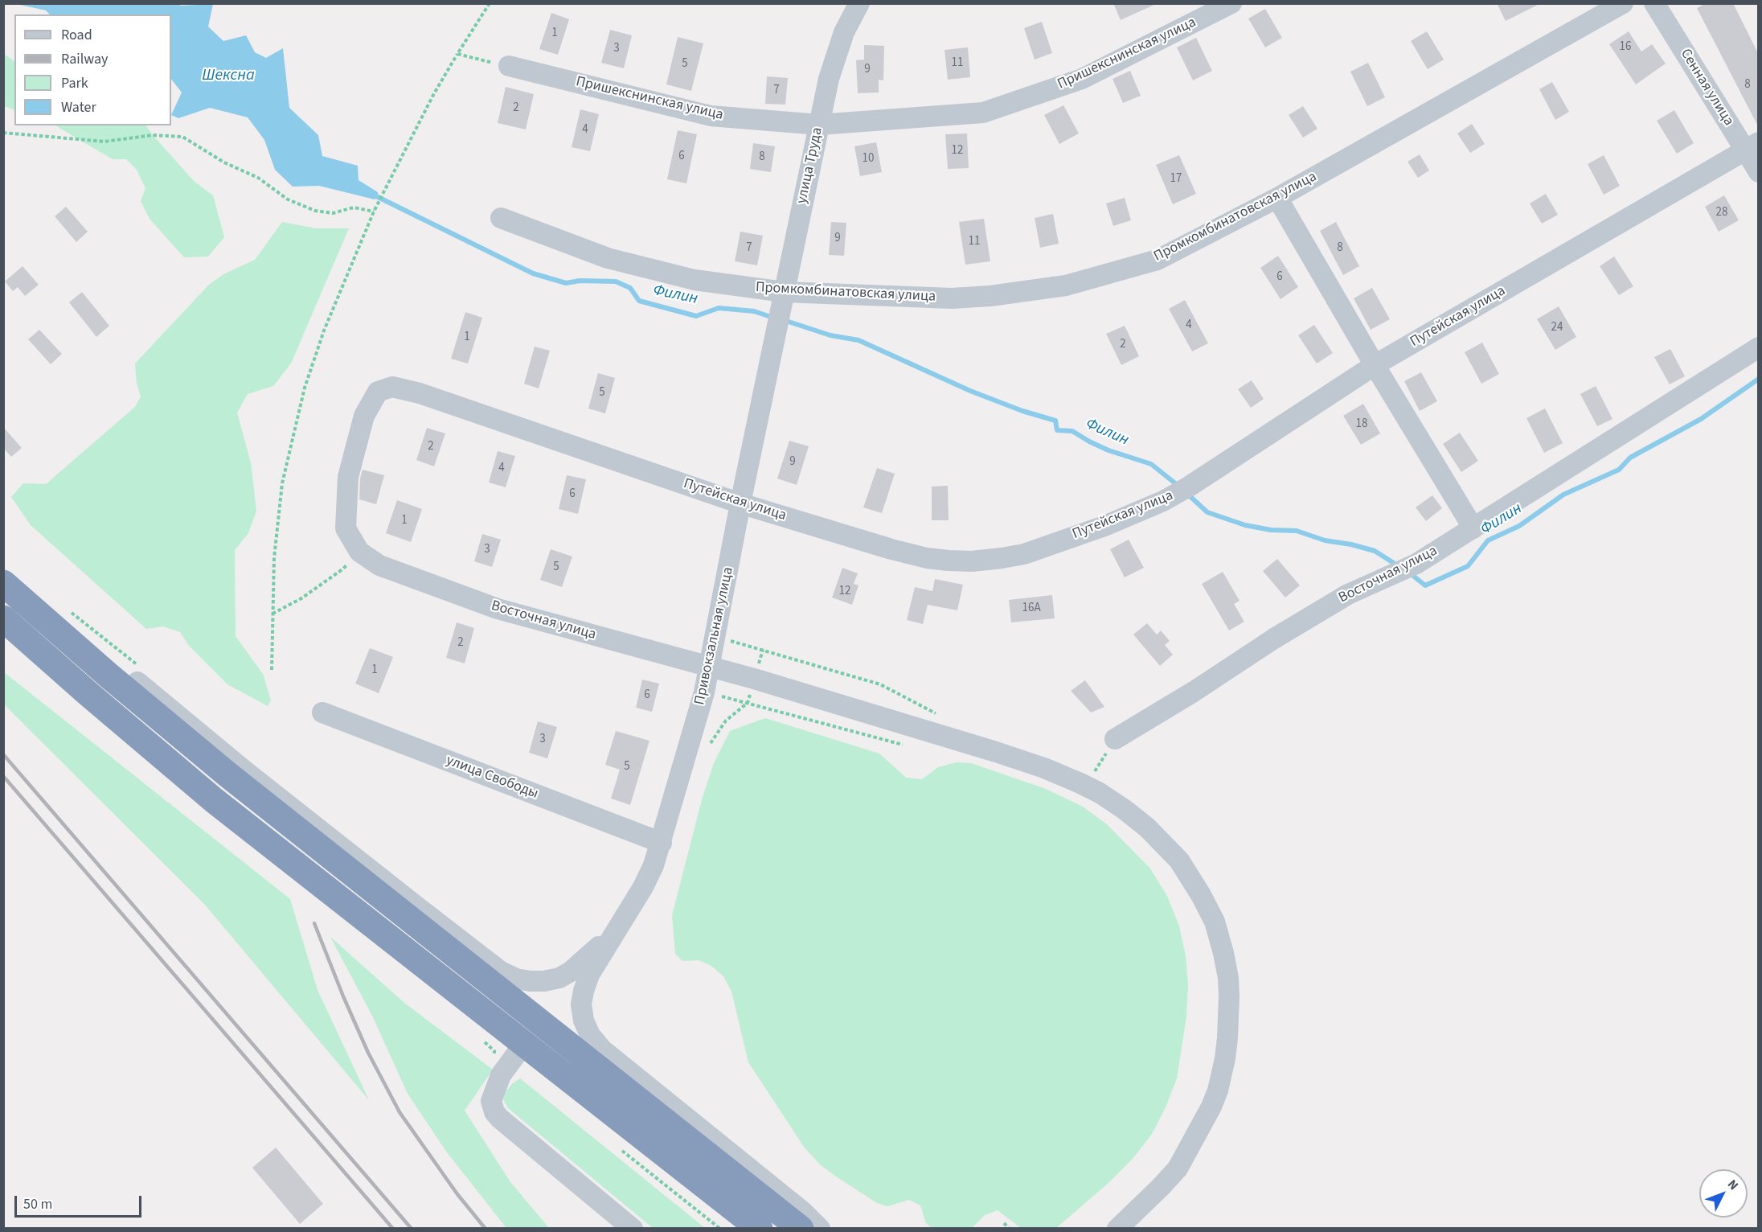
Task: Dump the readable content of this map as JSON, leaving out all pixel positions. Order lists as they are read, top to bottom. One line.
{"streets":{"street":["Пришекснинская улица","Сенная улица","улица Труда","Промкомбинатовская улица","Путейская улица","Восточная улица","Привокзальная улица","улица Свободы"]},"crossings":[["Пришекснинская улица","улица Труда"],["Сенная улица","Путейская улица"],["улица Труда","Промкомбинатовская улица"],["улица Труда","Привокзальная улица"],["Путейская улица","Восточная улица"],["Путейская улица","Привокзальная улица"],["Восточная улица","Привокзальная улица"],["Привокзальная улица","улица Свободы"]],"water":["Шексна","Филин"],"house_numbers":["1","16","3","11","5","9","8","7","2","4","12","6","8","10","17","28","9","11","7","8","6","4","24","1","2","5","18","2","9","4","6","1","3","5","12","16А","2","1","6","3","5"],"legend":["Road","Railway","Park","Water"],"scale_bar":"50 m","north":"top right"}
